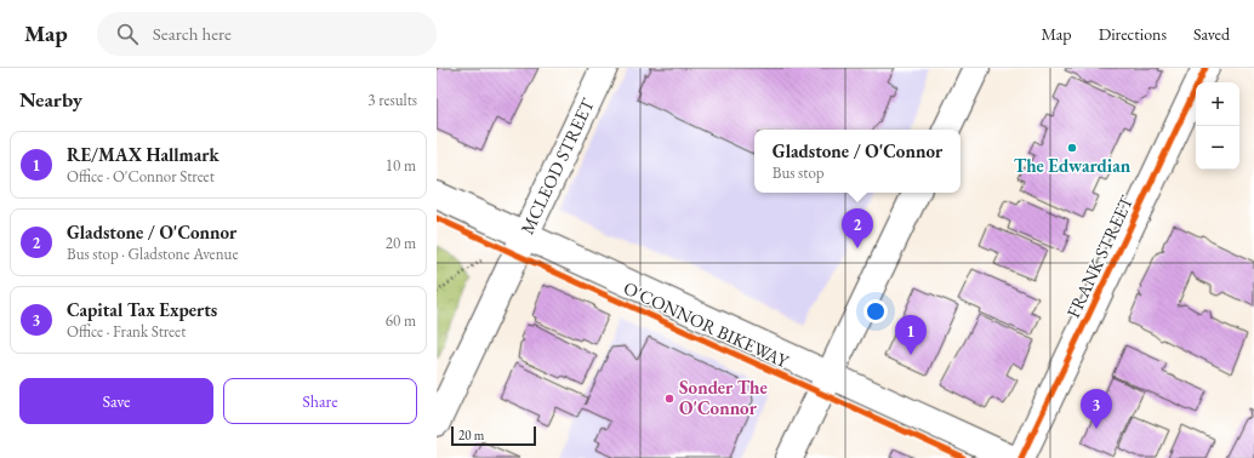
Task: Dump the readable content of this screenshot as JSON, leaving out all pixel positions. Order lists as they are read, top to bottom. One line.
{"streets":{"main road":["MCLEOD STREET","FRANK STREET"],"cycle path":["O'CONNOR BIKEWAY"]},"places":["The Edwardian","Sonder The O'Connor"],"scale_bar":"20 m","page":{"header":"Map","search":"Search here","nav":["Map","Directions","Saved"],"heading":["Nearby","3 results"],"map_buttons":["+","−"],"popup":["Gladstone / O'Connor","Bus stop"],"list":[{"mark":"1","name":"RE/MAX Hallmark","note":"Office · O'Connor Street","value":"10 m"},{"mark":"2","name":"Gladstone / O'Connor","note":"Bus stop · Gladstone Avenue","value":"20 m"},{"mark":"3","name":"Capital Tax Experts","note":"Office · Frank Street","value":"60 m"}],"pins":["2","1","3"],"buttons":["Save","Share"],"scale":"20 m"}}
